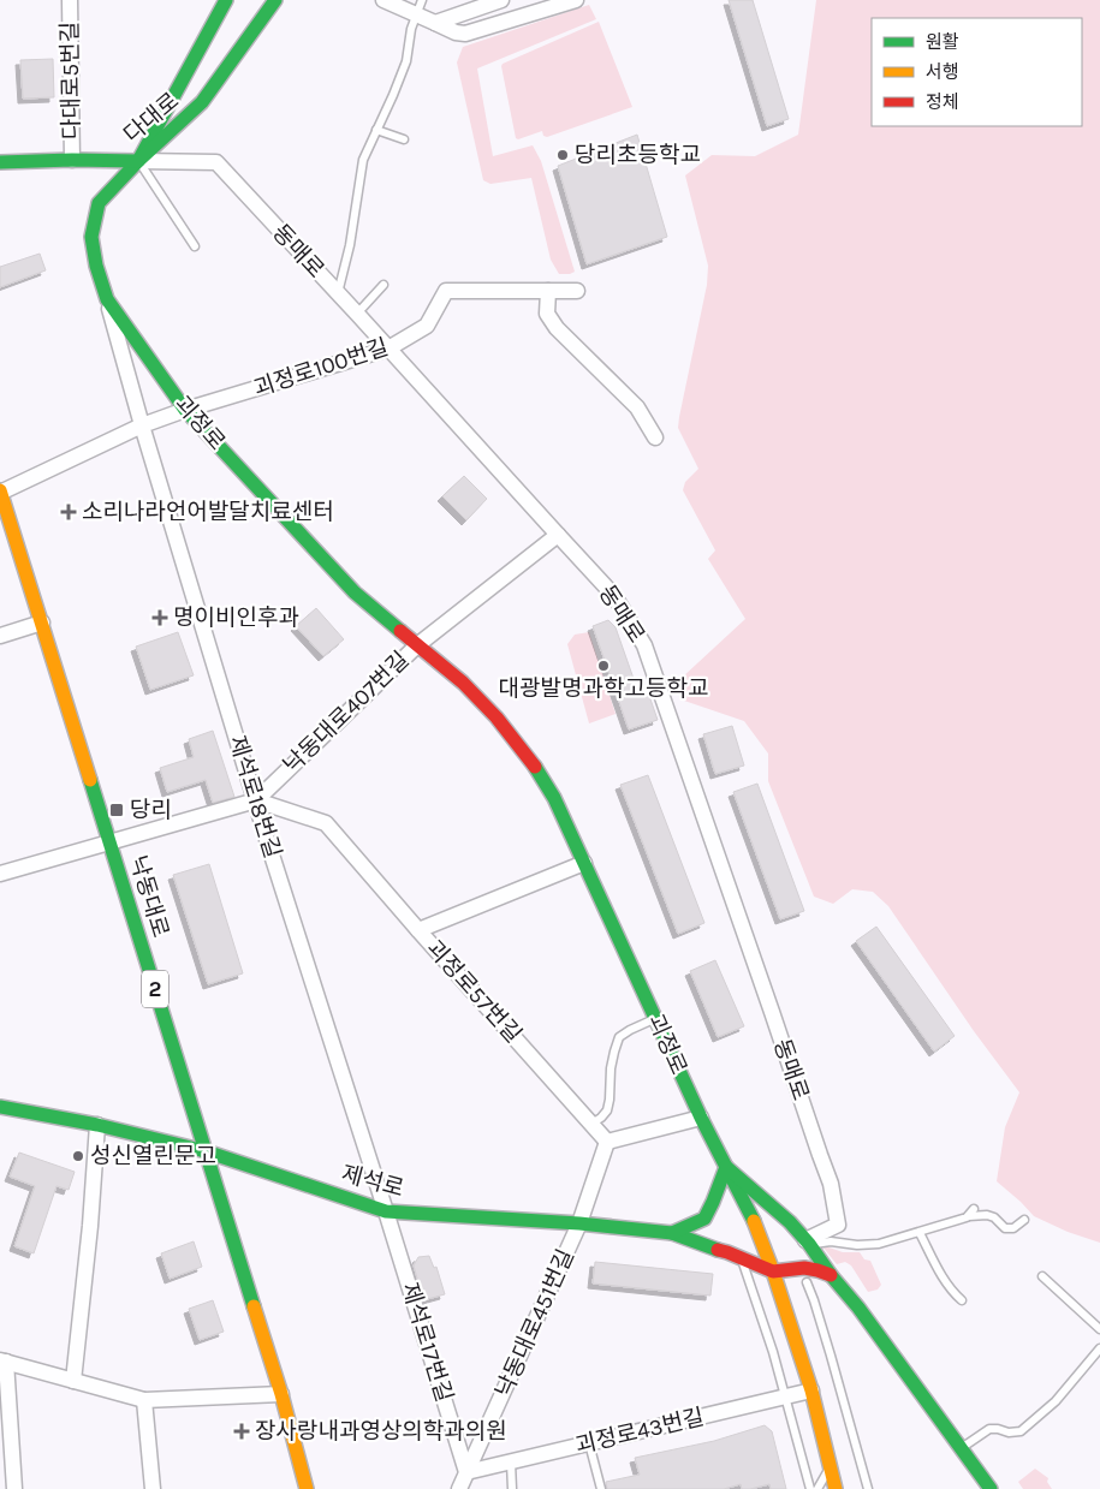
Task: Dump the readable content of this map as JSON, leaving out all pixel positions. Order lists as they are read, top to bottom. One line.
{"streets":{"main road":["다대로","괴정로","낙동대로","2","제석로"],"street":["다대로5번길","동매로","괴정로100번길","낙동대로407번길","제석로18번길","괴정로57번길","낙동대로451번길","제석로17번길","괴정로43번길"]},"crossings":[["다대로5번길","다대로"],["다대로","동매로"],["다대로","괴정로"],["동매로","괴정로100번길"],["동매로","괴정로"],["괴정로100번길","괴정로"],["괴정로","낙동대로407번길"],["괴정로","제석로18번길"],["괴정로","제석로"],["괴정로","괴정로43번길"],["낙동대로407번길","제석로18번길"],["낙동대로407번길","낙동대로"],["낙동대로407번길","괴정로57번길"],["제석로18번길","괴정로57번길"],["제석로18번길","제석로"],["제석로18번길","제석로17번길"],["낙동대로","제석로"],["괴정로57번길","낙동대로451번길"],["제석로","낙동대로451번길"],["제석로","제석로17번길"],["낙동대로451번길","제석로17번길"],["낙동대로451번길","괴정로43번길"],["제석로17번길","괴정로43번길"]],"places":{"other":["당리초등학교","대광발명과학고등학교","성신열린문고"],"health":["소리나라언어발달치료센터","명이비인후과","장사랑내과영상의학과의원"],"transit":["당리"]},"legend":["원활","서행","정체"]}
